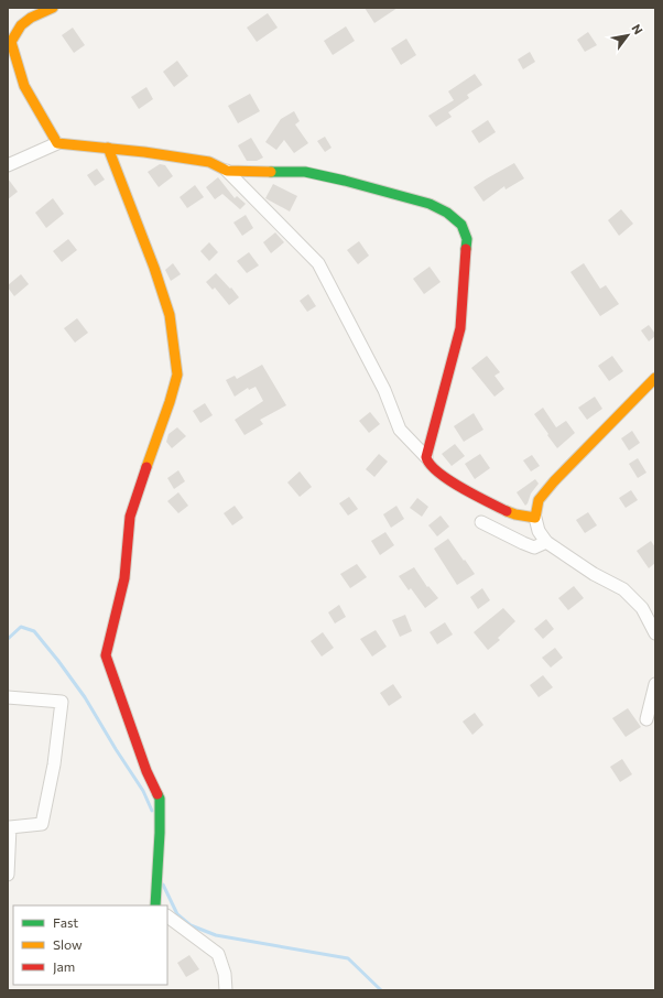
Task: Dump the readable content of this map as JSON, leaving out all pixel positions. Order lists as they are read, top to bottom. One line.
{"legend":["Fast","Slow","Jam"],"north":"top right"}
